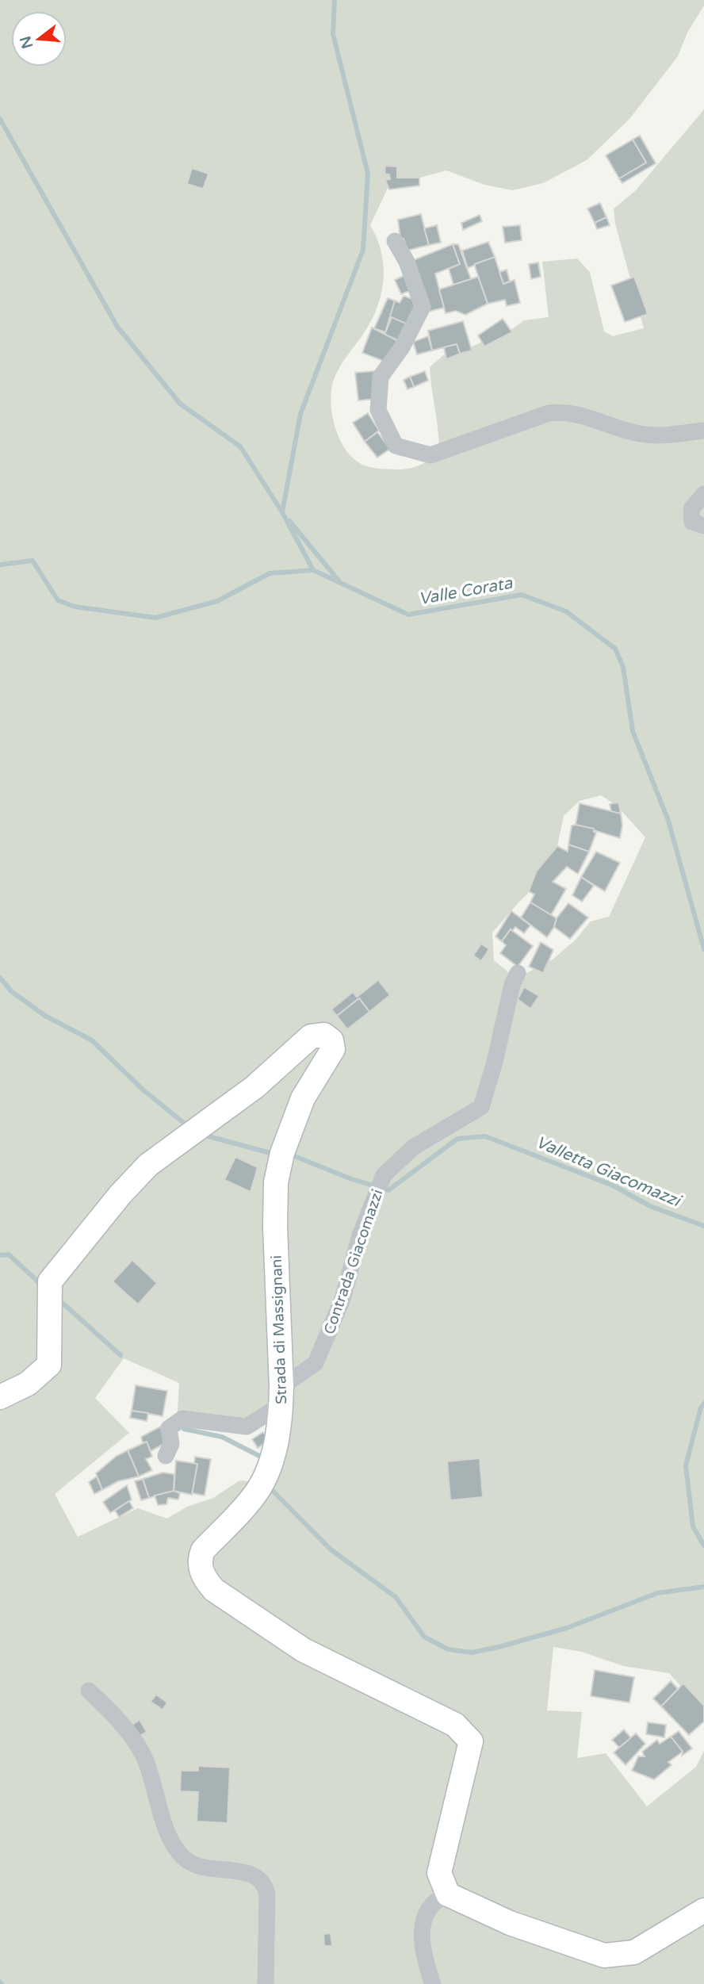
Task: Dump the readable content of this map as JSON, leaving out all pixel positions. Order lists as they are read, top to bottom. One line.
{"streets":{"street":["Contrada Giacomazzi","Strada di Massignani"]},"crossings":[["Contrada Giacomazzi","Strada di Massignani"]],"water":["Valle Corata","Valletta Giacomazzi"],"north":"left"}
